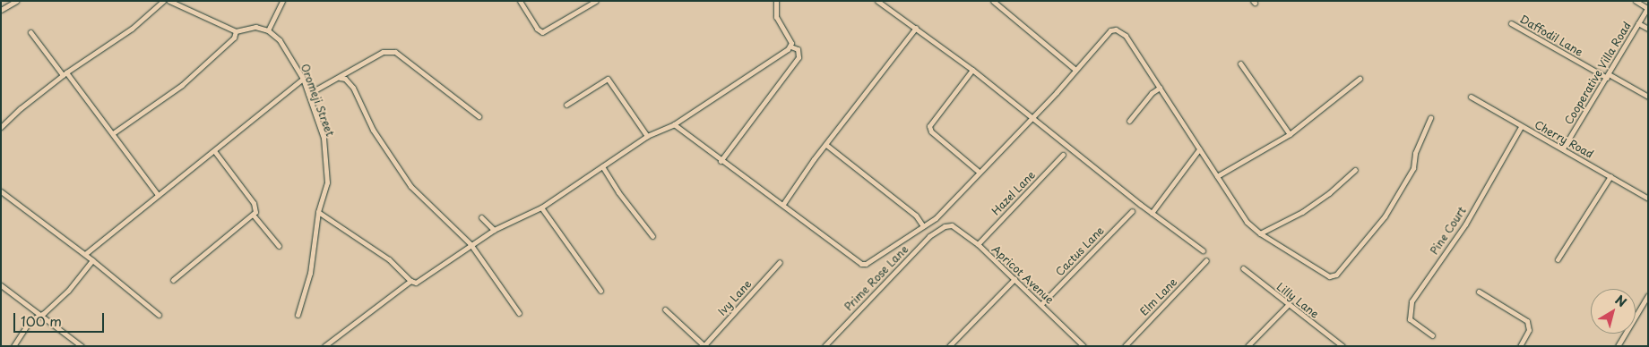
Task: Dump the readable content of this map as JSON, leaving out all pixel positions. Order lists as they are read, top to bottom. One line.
{"streets":{"street":["Daffodil Lane","Cooperative Villa Road","Oromeji Street","Cherry Road","Hazel Lane","Pine Court","Cactus Lane","Apricot Avenue","Prime Rose Lane","Elm Lane","Ivy Lane","Lilly Lane"]},"crossings":[["Daffodil Lane","Cooperative Villa Road"],["Cooperative Villa Road","Cherry Road"],["Cherry Road","Pine Court"],["Hazel Lane","Apricot Avenue"],["Cactus Lane","Apricot Avenue"],["Apricot Avenue","Prime Rose Lane"]],"scale_bar":"100 m","north":"top right"}
